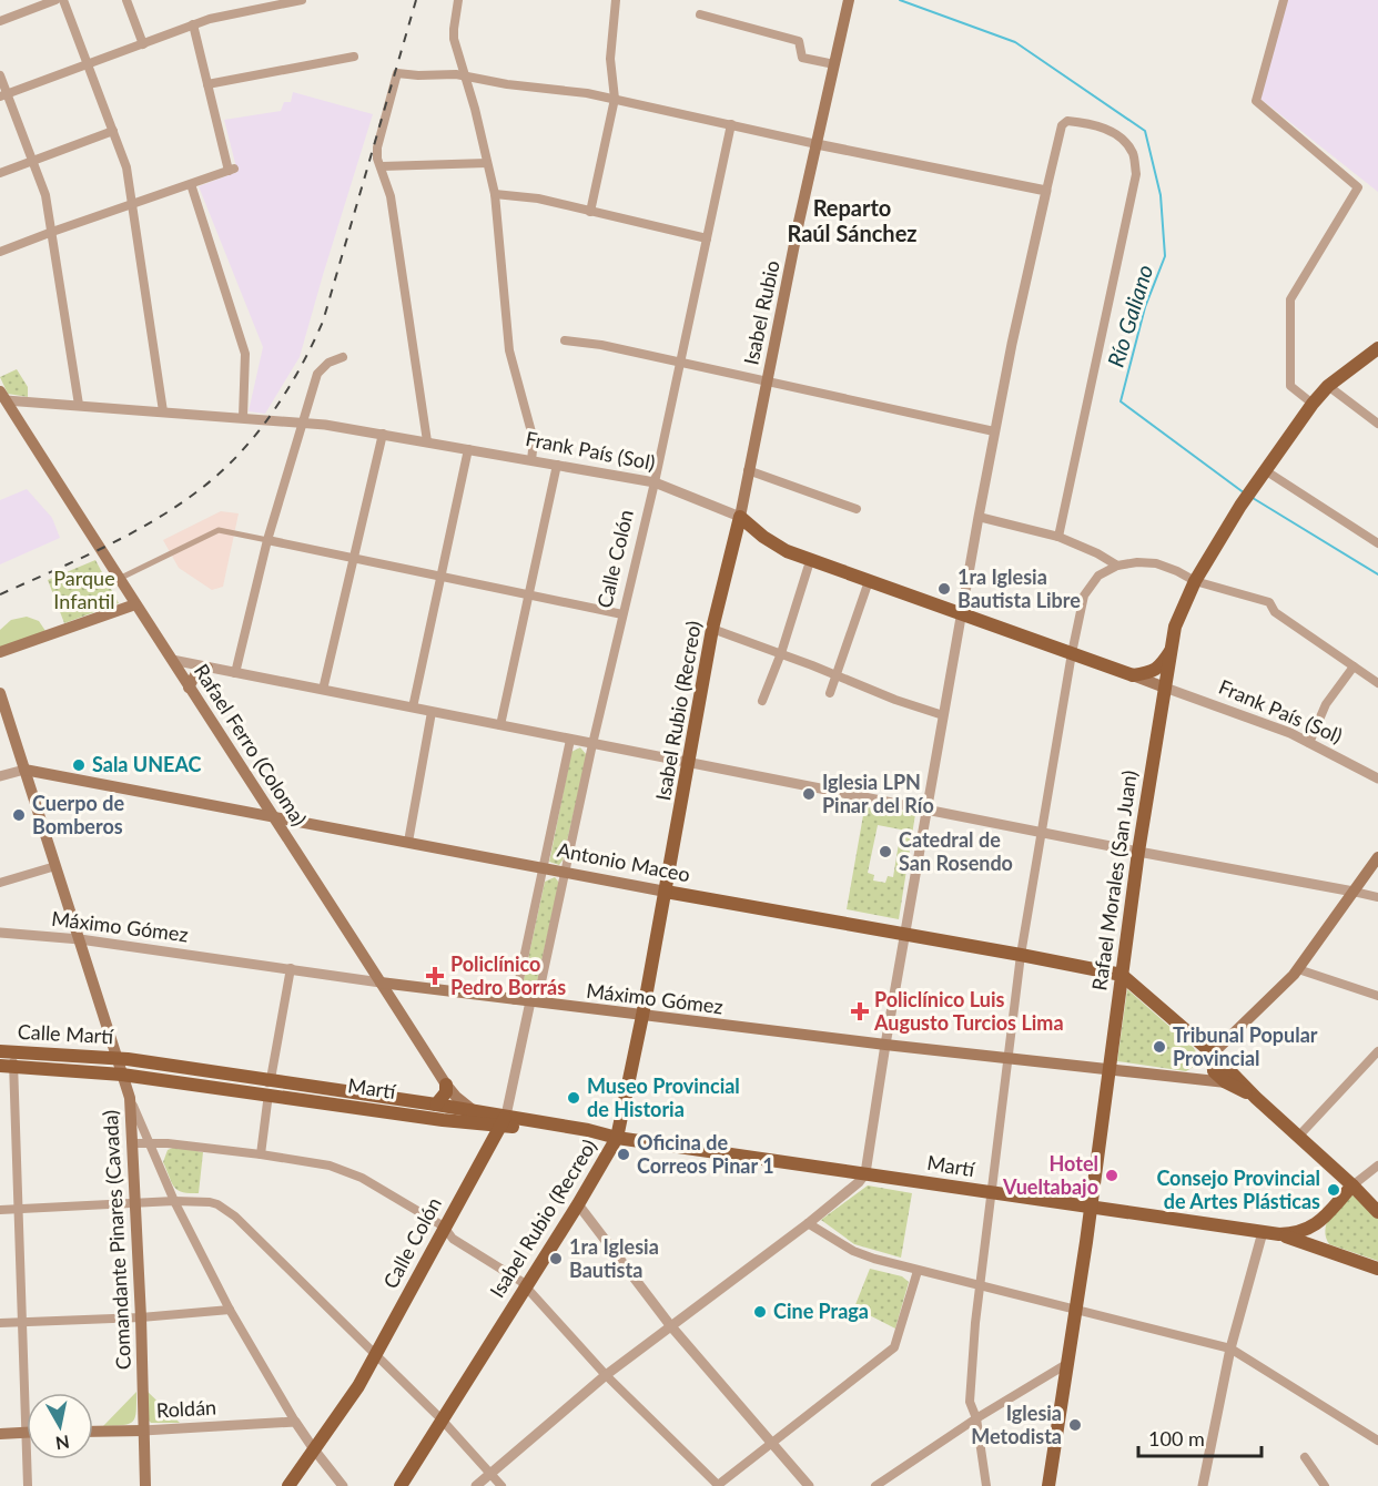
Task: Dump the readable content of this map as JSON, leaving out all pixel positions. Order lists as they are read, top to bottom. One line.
{"streets":{"main road":["Isabel Rubio","Frank País (Sol)","Calle Colón","Isabel Rubio (Recreo)","Rafael Ferro (Coloma)","Antonio Maceo","Rafael Morales (San Juan)","Máximo Gómez","Calle Martí","Martí","Comandante Pinares (Cavada)","Roldán"]},"crossings":[["Isabel Rubio","Frank País (Sol)"],["Isabel Rubio","Isabel Rubio (Recreo)"],["Frank País (Sol)","Calle Colón"],["Frank País (Sol)","Isabel Rubio (Recreo)"],["Frank País (Sol)","Rafael Ferro (Coloma)"],["Frank País (Sol)","Rafael Morales (San Juan)"],["Calle Colón","Antonio Maceo"],["Calle Colón","Máximo Gómez"],["Calle Colón","Martí"],["Isabel Rubio (Recreo)","Antonio Maceo"],["Isabel Rubio (Recreo)","Máximo Gómez"],["Isabel Rubio (Recreo)","Martí"],["Rafael Ferro (Coloma)","Antonio Maceo"],["Rafael Ferro (Coloma)","Máximo Gómez"],["Rafael Ferro (Coloma)","Martí"],["Antonio Maceo","Rafael Morales (San Juan)"],["Antonio Maceo","Máximo Gómez"],["Antonio Maceo","Comandante Pinares (Cavada)"],["Rafael Morales (San Juan)","Máximo Gómez"],["Rafael Morales (San Juan)","Martí"],["Máximo Gómez","Comandante Pinares (Cavada)"],["Calle Martí","Martí"],["Calle Martí","Comandante Pinares (Cavada)"],["Martí","Comandante Pinares (Cavada)"],["Comandante Pinares (Cavada)","Roldán"]],"districts":["Reparto Raúl Sánchez"],"water":["Río Galiano"],"parks":["Parque Infantil"],"places":{"other":["1ra Iglesia Bautista Libre","Sala UNEAC","Iglesia LPN Pinar del Río","Cuerpo de Bomberos","Catedral de San Rosendo","Tribunal Popular Provincial","Museo Provincial de Historia","Oficina de Correos Pinar 1","Hotel Vueltabajo","Consejo Provincial de Artes Plásticas","1ra Iglesia Bautista","Cine Praga","Iglesia Metodista"],"health":["Policlínico Pedro Borrás","Policlínico Luis Augusto Turcios Lima"]},"scale_bar":"100 m","north":"bottom"}
